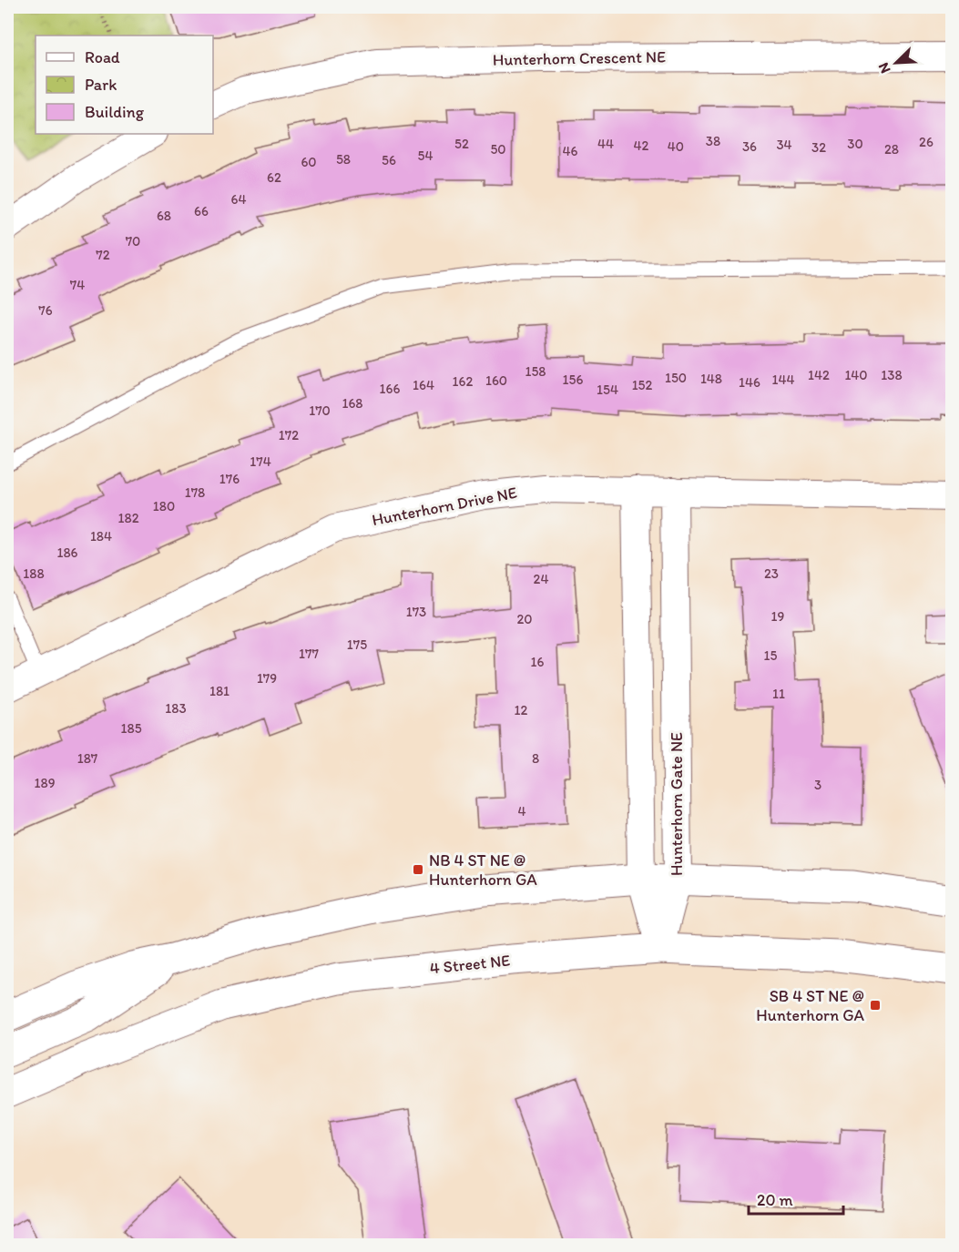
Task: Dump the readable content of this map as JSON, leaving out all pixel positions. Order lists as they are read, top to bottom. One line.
{"streets":{"main road":["4 Street NE"],"street":["Hunterhorn Crescent NE","Hunterhorn Drive NE","Hunterhorn Gate NE"]},"crossings":[["Hunterhorn Drive NE","Hunterhorn Gate NE"],["Hunterhorn Gate NE","4 Street NE"]],"places":{"transit":["NB 4 ST NE @ Hunterhorn GA","SB 4 ST NE @ Hunterhorn GA"]},"house_numbers":["38","26","52","44","30","34","42","40","36","32","50","28","46","54","58","56","60","62","64","66","68","70","72","74","76","158","142","140","138","150","148","156","144","160","162","146","164","152","166","154","168","170","172","174","176","178","180","182","184","186","188","23","24","173","19","20","175","177","15","16","179","181","11","183","12","185","187","8","189","3","4"],"legend":["Road","Park","Building"],"scale_bar":"20 m","north":"bottom left"}
